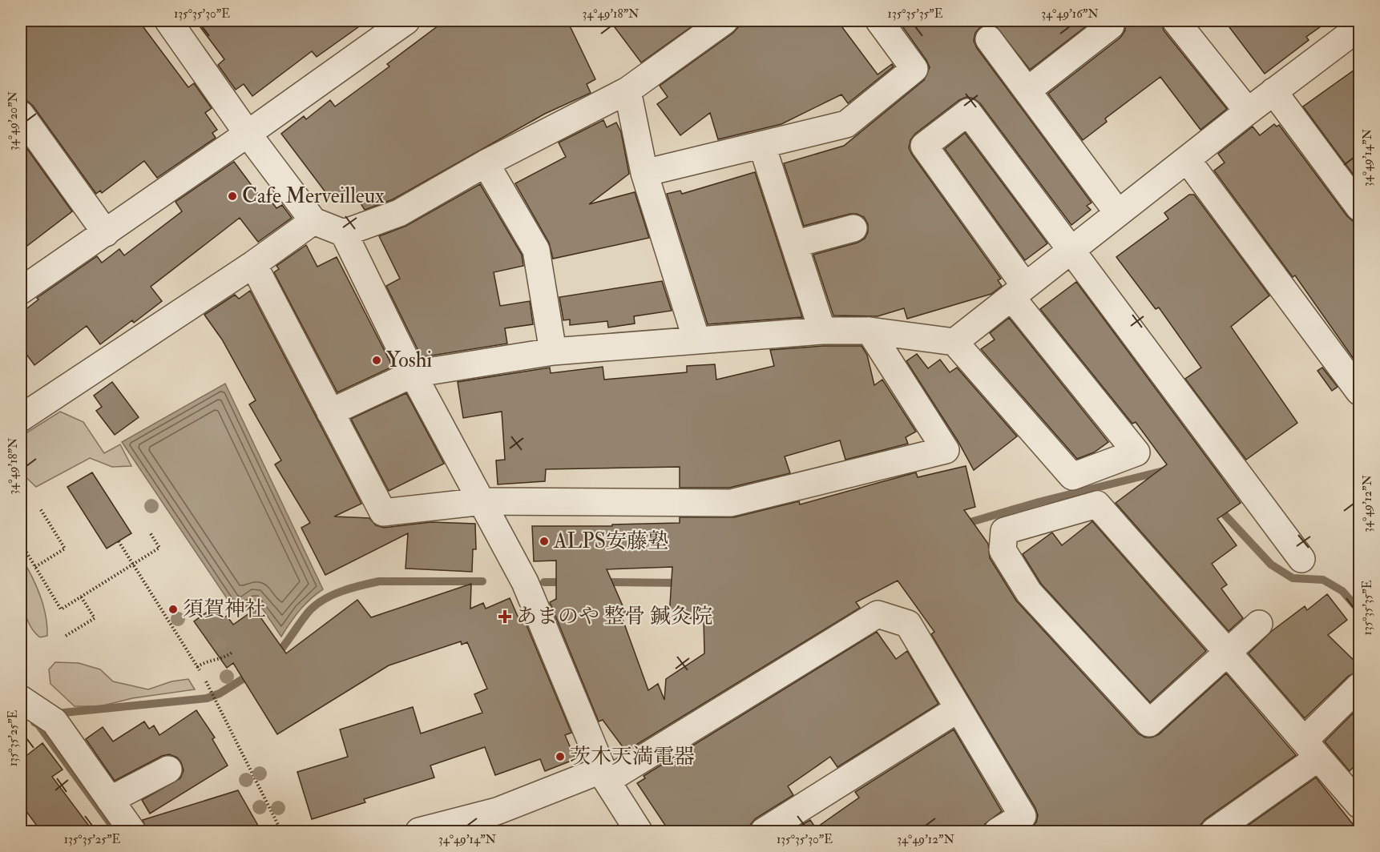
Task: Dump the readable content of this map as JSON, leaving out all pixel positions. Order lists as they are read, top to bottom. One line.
{"places":{"other":["Cafe Merveilleux","Yoshi","ALPS安藤塾","須賀神社","茨木天満電器"],"health":["あまのや 整骨 鍼灸院"]},"coordinates":["135°35'30\"E","34°49'18\"N","135°35'35\"E","34°49'16\"N","34°49'20\"N","34°49'14\"N","34°49'12\"N","135°35'25\"E"]}
